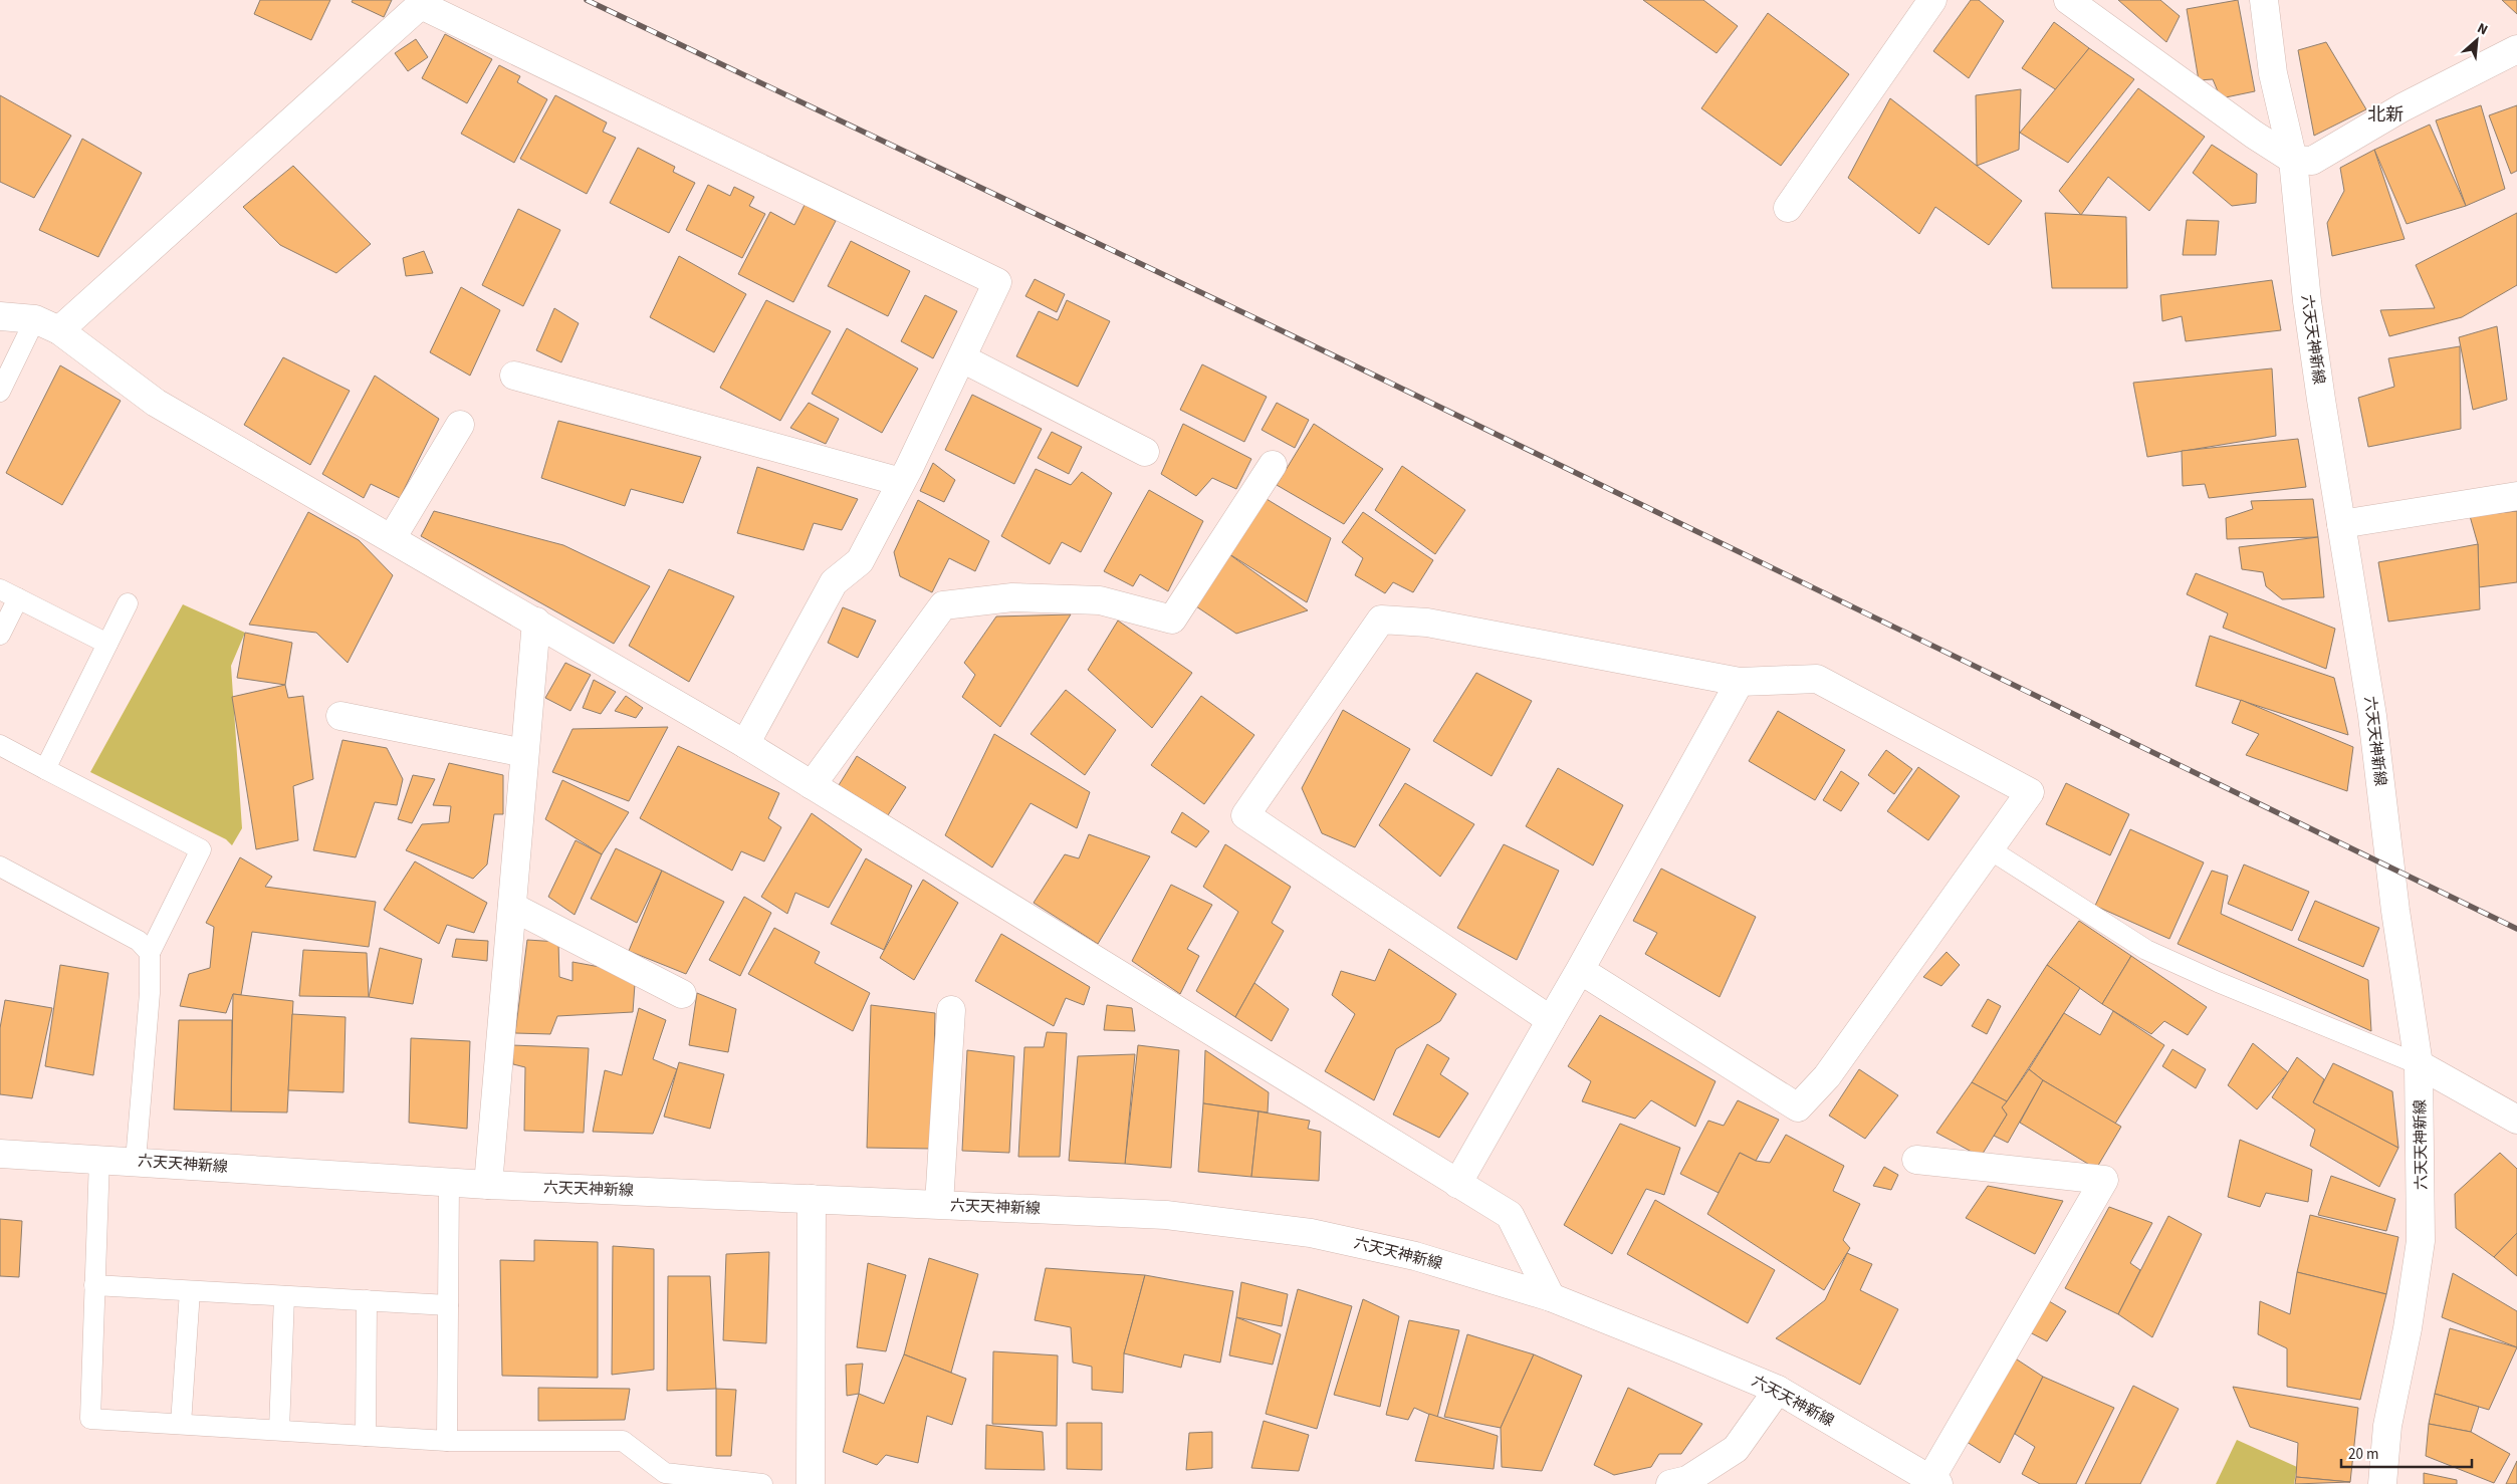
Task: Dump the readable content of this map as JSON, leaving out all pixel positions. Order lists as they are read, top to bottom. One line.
{"streets":{"street":["六天天神新線"]},"districts":["北新"],"scale_bar":"20 m","north":"top right"}
